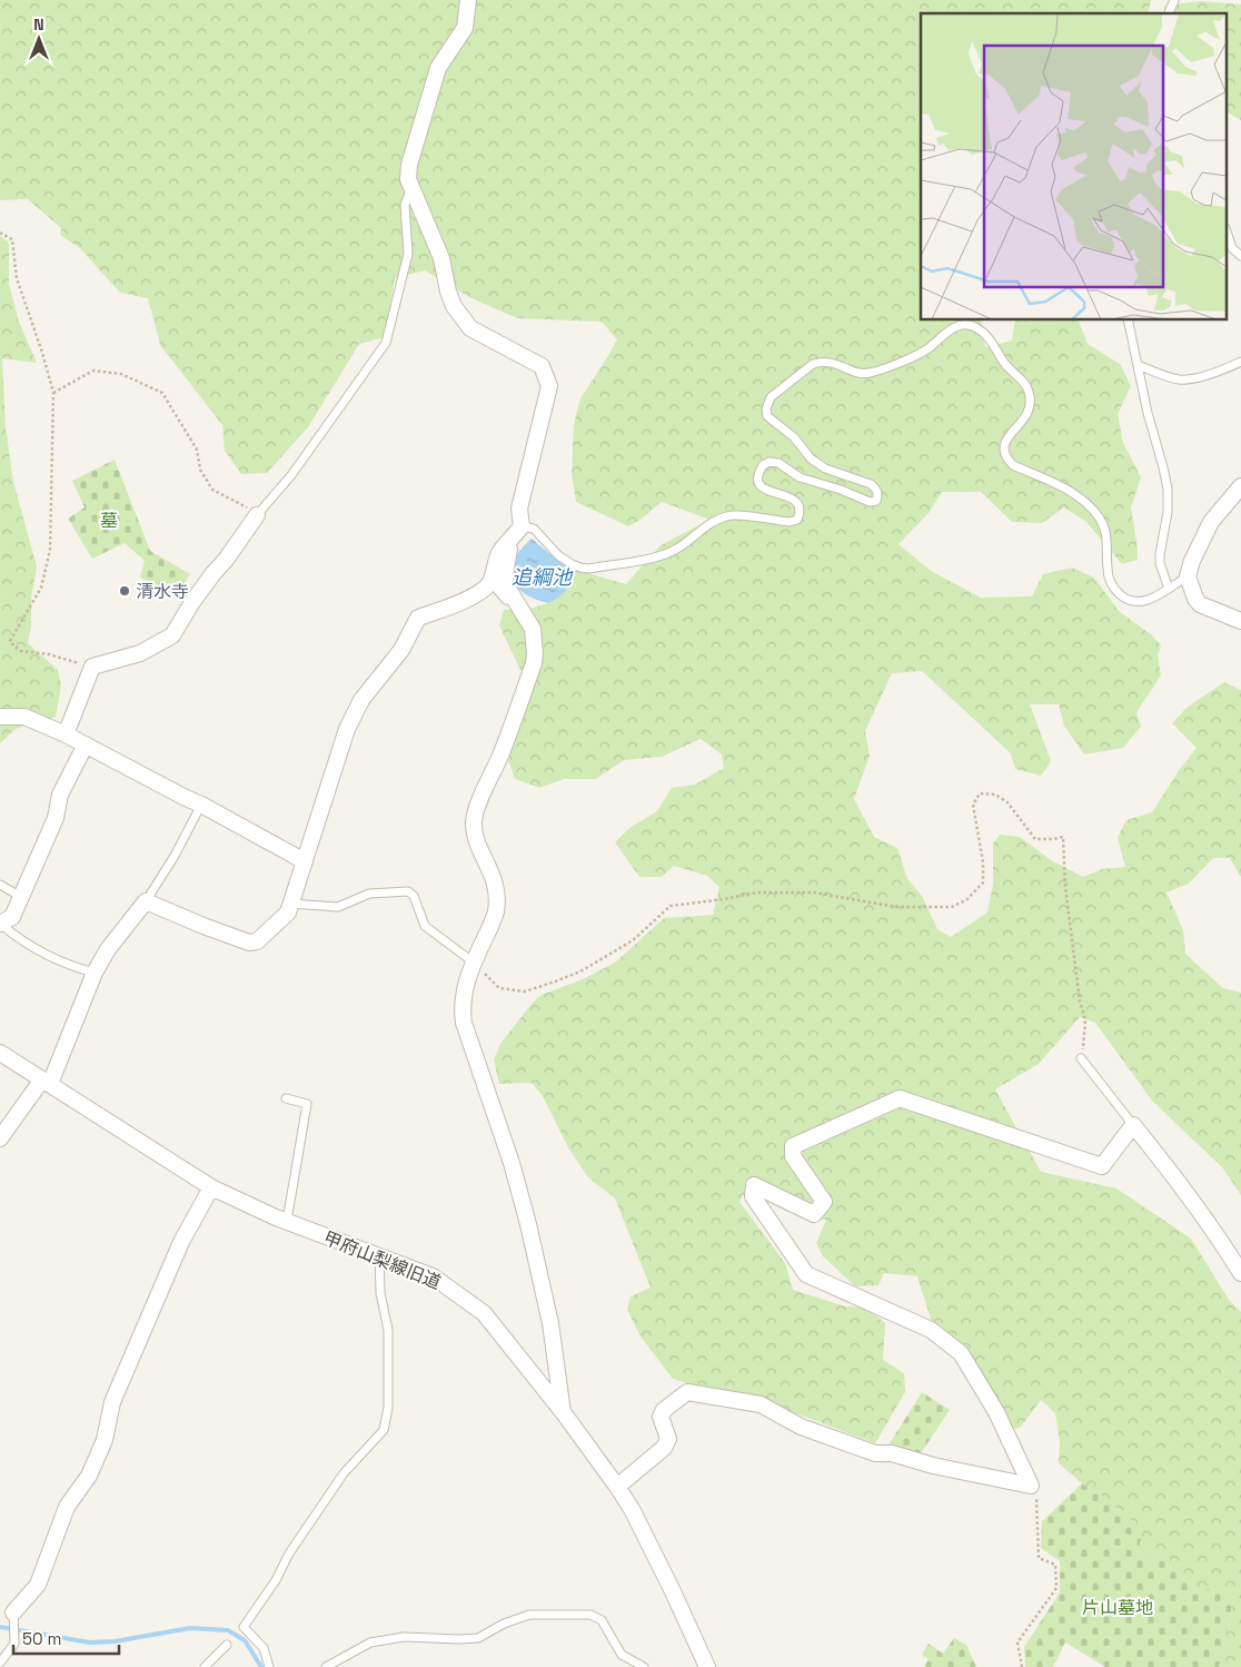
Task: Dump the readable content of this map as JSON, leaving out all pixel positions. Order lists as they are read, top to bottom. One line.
{"streets":{"street":["甲府山梨線旧道"]},"water":["追綱池"],"parks":["墓","片山墓地"],"places":["清水寺"],"scale_bar":"50 m","north":"top"}
